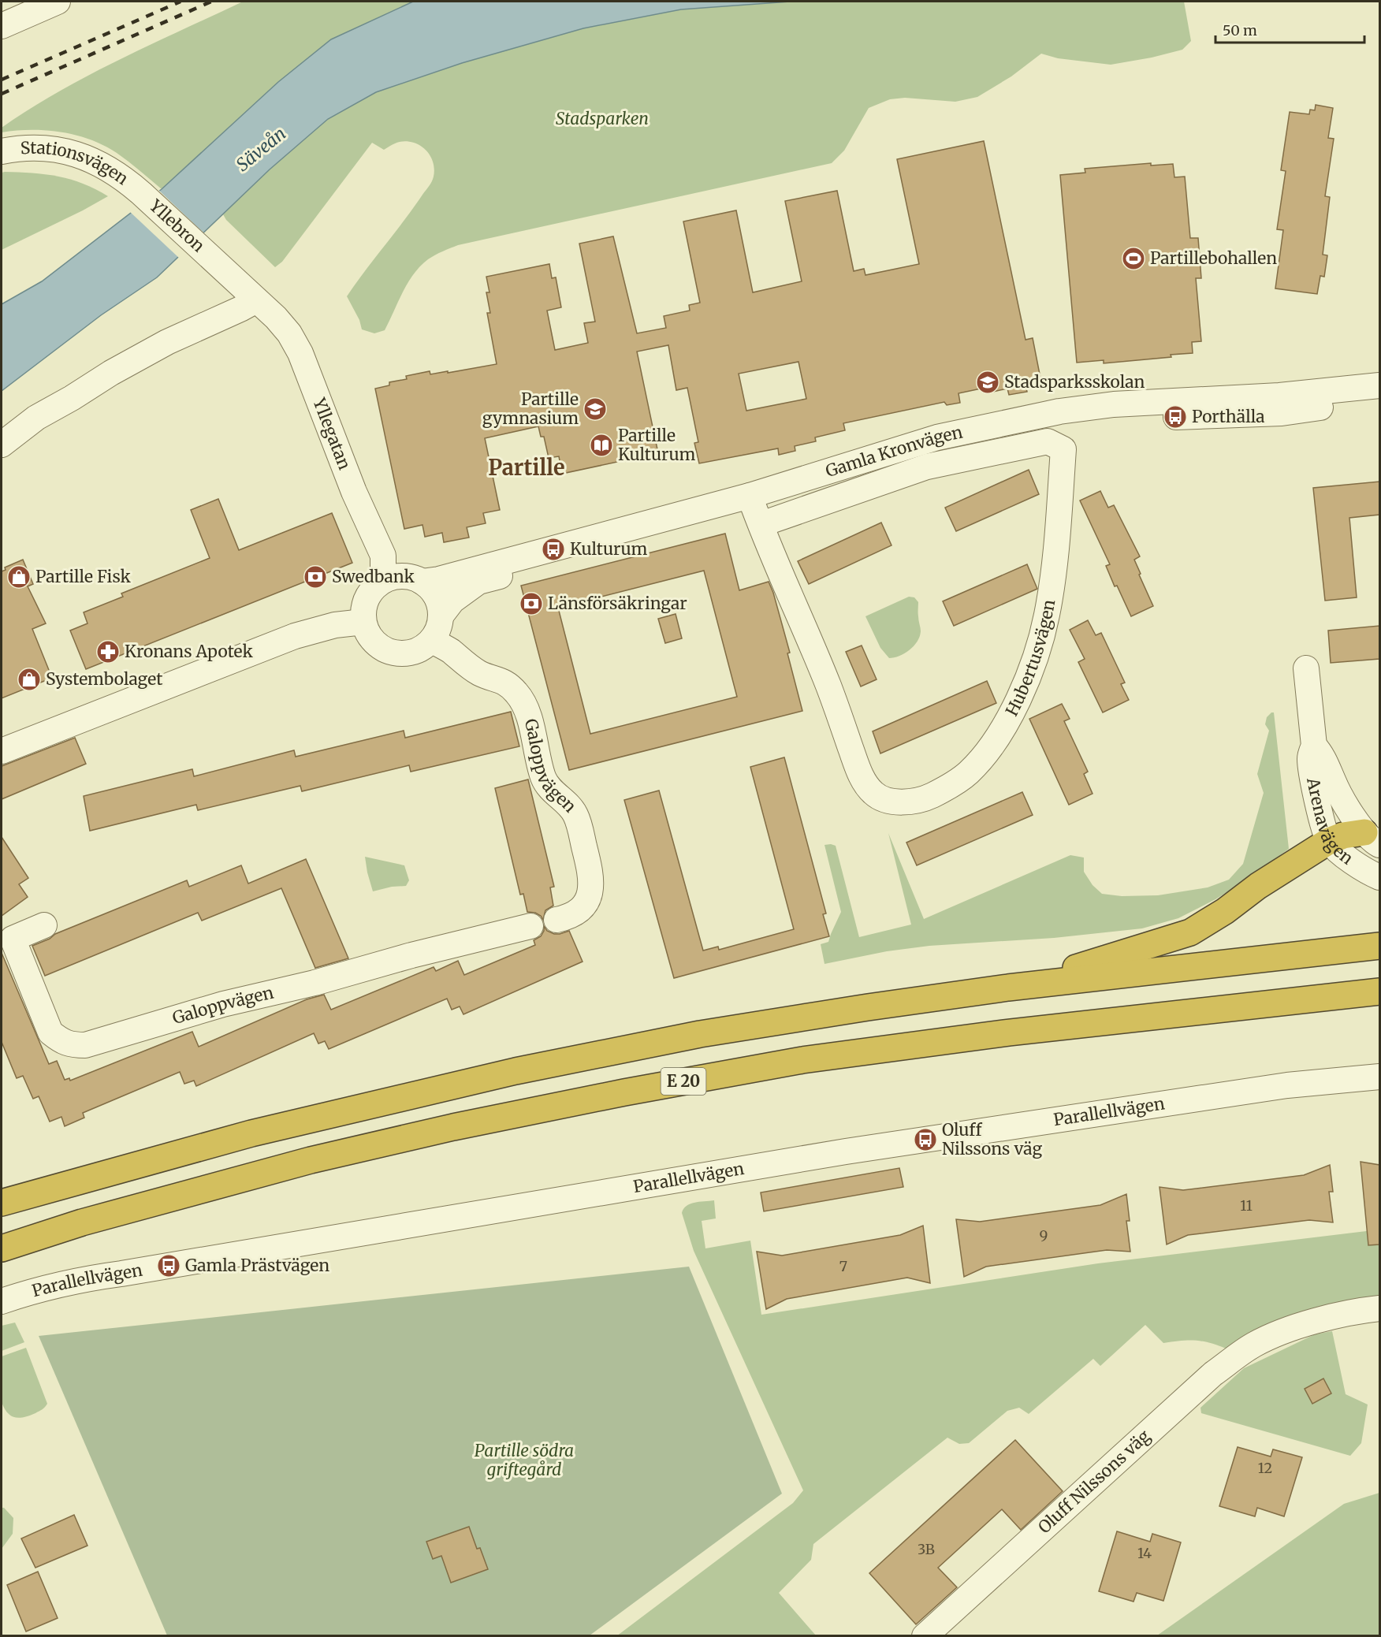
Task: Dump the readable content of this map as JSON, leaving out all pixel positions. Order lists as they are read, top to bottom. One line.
{"streets":{"highway":["E 20"],"street":["Stationsvägen","Yllebron","Yllegatan","Gamla Kronvägen","Hubertusvägen","Galoppvägen","Arenavägen","Parallellvägen","Oluff Nilssons väg"]},"crossings":[["Stationsvägen","Yllebron"],["Yllebron","Yllegatan"],["Yllegatan","Gamla Kronvägen"],["Yllegatan","Galoppvägen"],["Gamla Kronvägen","Hubertusvägen"],["Gamla Kronvägen","Galoppvägen"]],"districts":["Partille"],"water":["Säveån"],"parks":["Stadsparken","Partille södra griftegård"],"places":{"sports":["Partillebohallen"],"school or university":["Stadsparksskolan","Partille gymnasium"],"bus stop":["Porthälla","Kulturum","Oluff Nilssons väg","Gamla Prästvägen"],"library":["Partille Kulturum"],"shop":["Partille Fisk","Systembolaget"],"bank":["Swedbank","Länsförsäkringar"],"pharmacy":["Kronans Apotek"]},"house_numbers":["11","9","7","12","3B","14"],"scale_bar":"50 m"}
